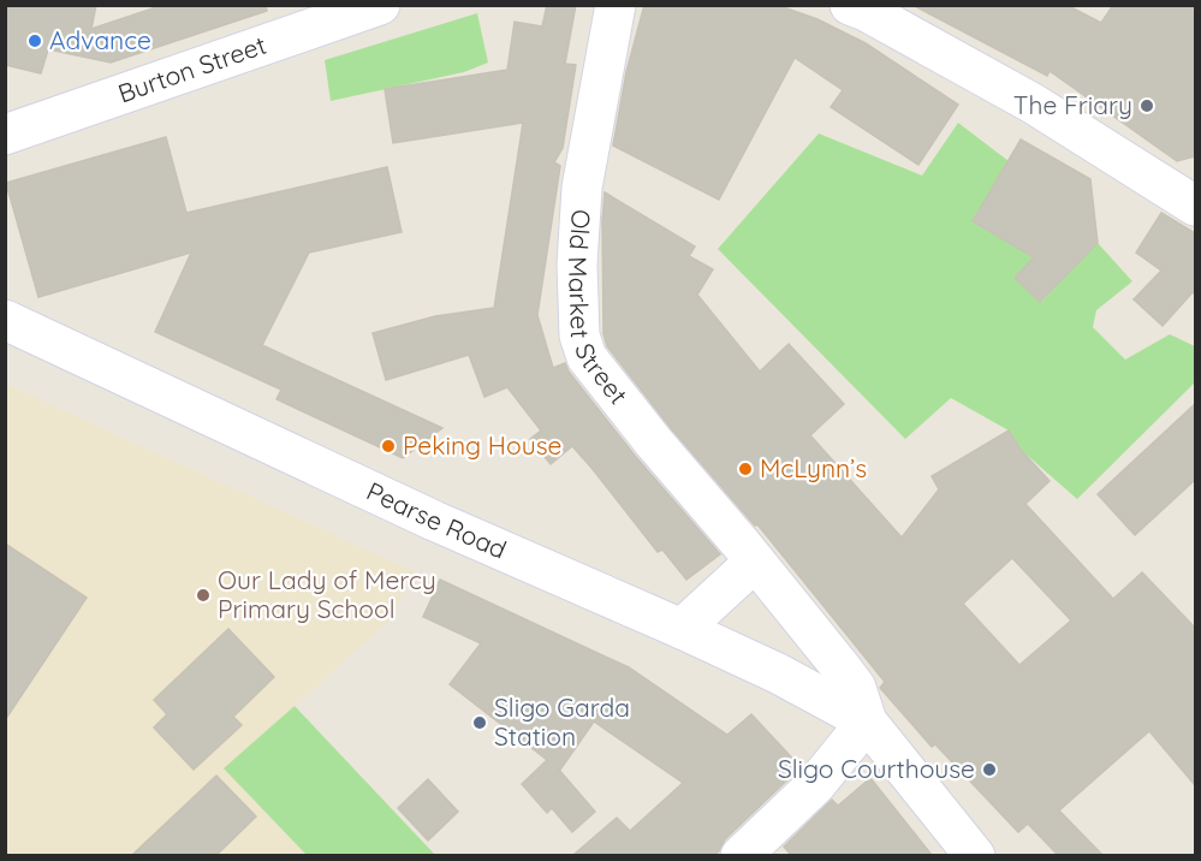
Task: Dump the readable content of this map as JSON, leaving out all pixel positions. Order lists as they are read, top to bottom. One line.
{"streets":{"main road":["Burton Street","Old Market Street","Pearse Road"]},"crossings":[["Old Market Street","Pearse Road"]],"places":["Advance","The Friary","Peking House","McLynn’s","Our Lady of Mercy Primary School","Sligo Garda Station","Sligo Courthouse"]}
